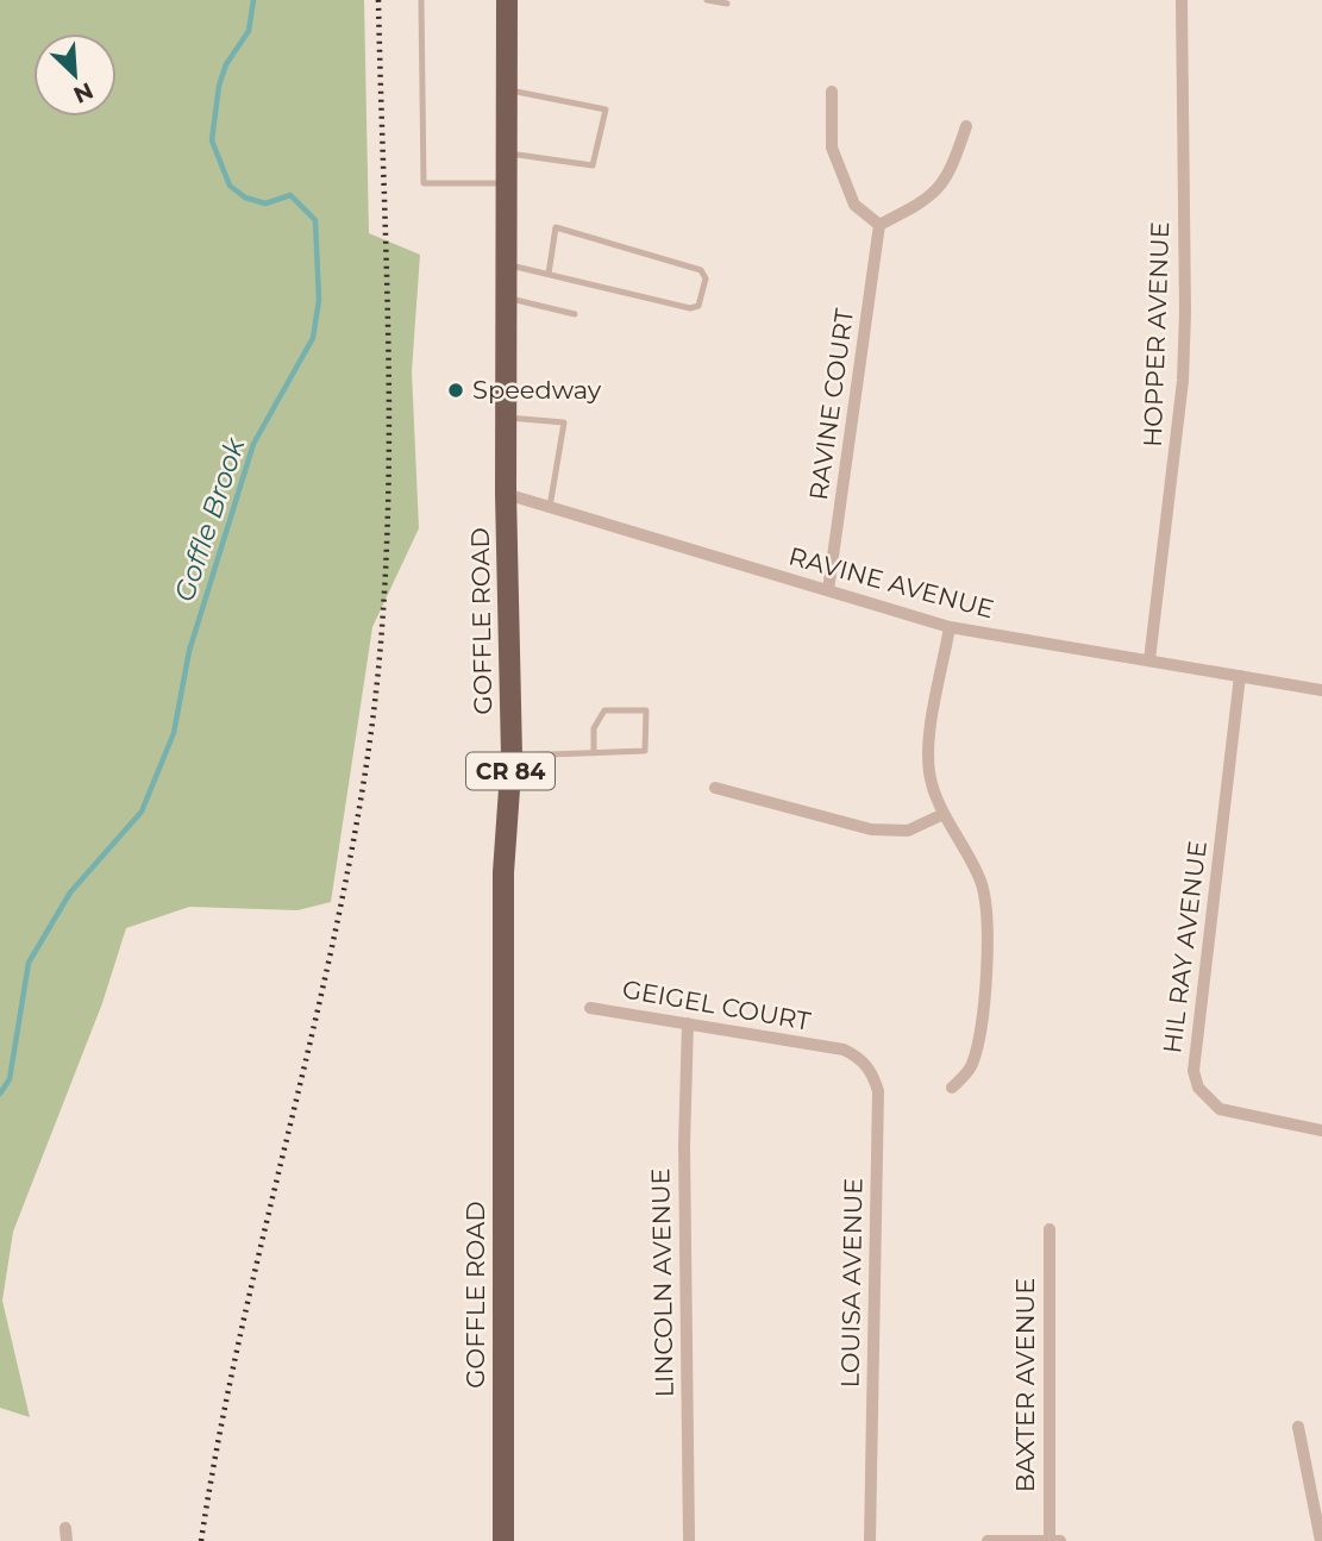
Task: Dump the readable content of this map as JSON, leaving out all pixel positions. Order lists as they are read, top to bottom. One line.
{"streets":{"main road":["GOFFLE ROAD","CR 84"],"street":["HOPPER AVENUE","RAVINE COURT","RAVINE AVENUE","HIL RAY AVENUE","GEIGEL COURT","LINCOLN AVENUE","LOUISA AVENUE","BAXTER AVENUE"]},"crossings":[["HOPPER AVENUE","RAVINE AVENUE"],["RAVINE COURT","RAVINE AVENUE"],["RAVINE AVENUE","GOFFLE ROAD"],["RAVINE AVENUE","HIL RAY AVENUE"],["GEIGEL COURT","LINCOLN AVENUE"],["GEIGEL COURT","LOUISA AVENUE"]],"water":["Goffle Brook"],"places":["Speedway"],"north":"bottom right"}
